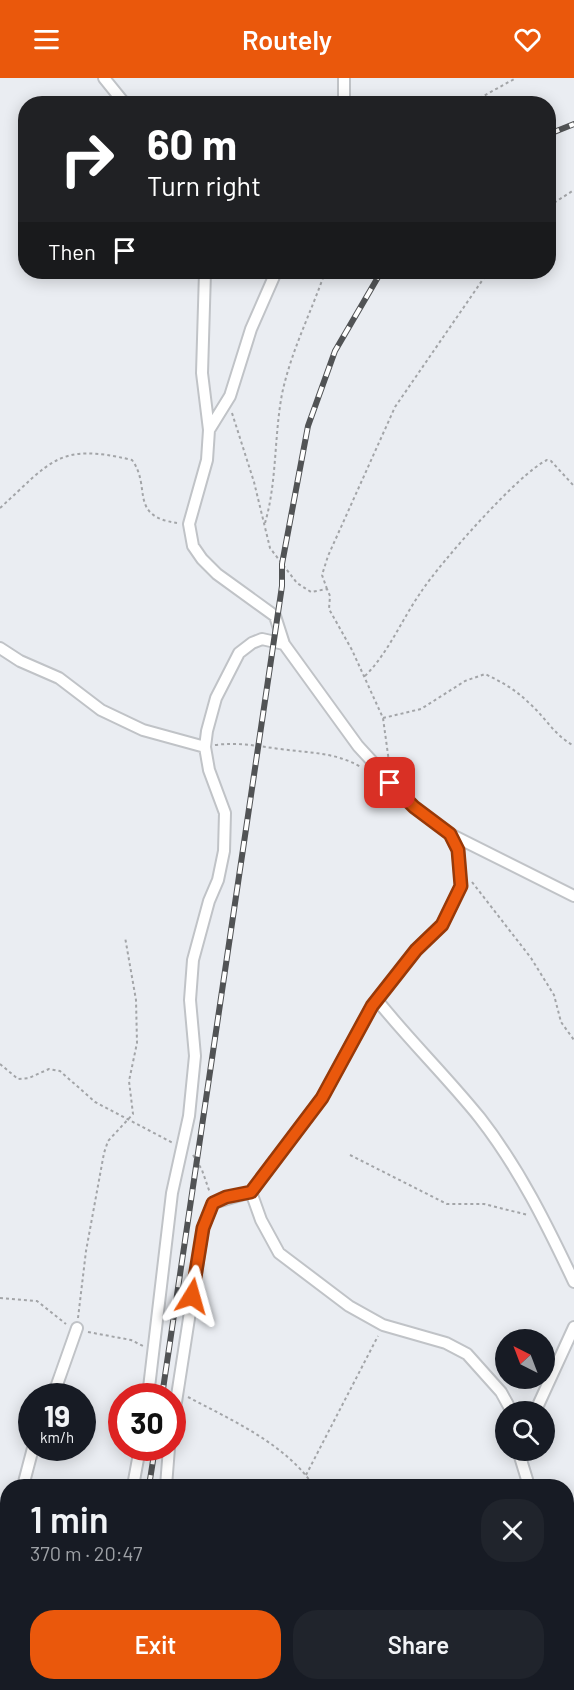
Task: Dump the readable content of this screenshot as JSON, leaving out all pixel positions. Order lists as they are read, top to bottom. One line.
{"north":"top left","page":{"header":"Routely","turn":["60 m","Turn right"],"then":"Then","speed":"19 km/h","limit":"30","heading":["1 min","370 m · 20:47"],"buttons":["Exit","Share"]}}
